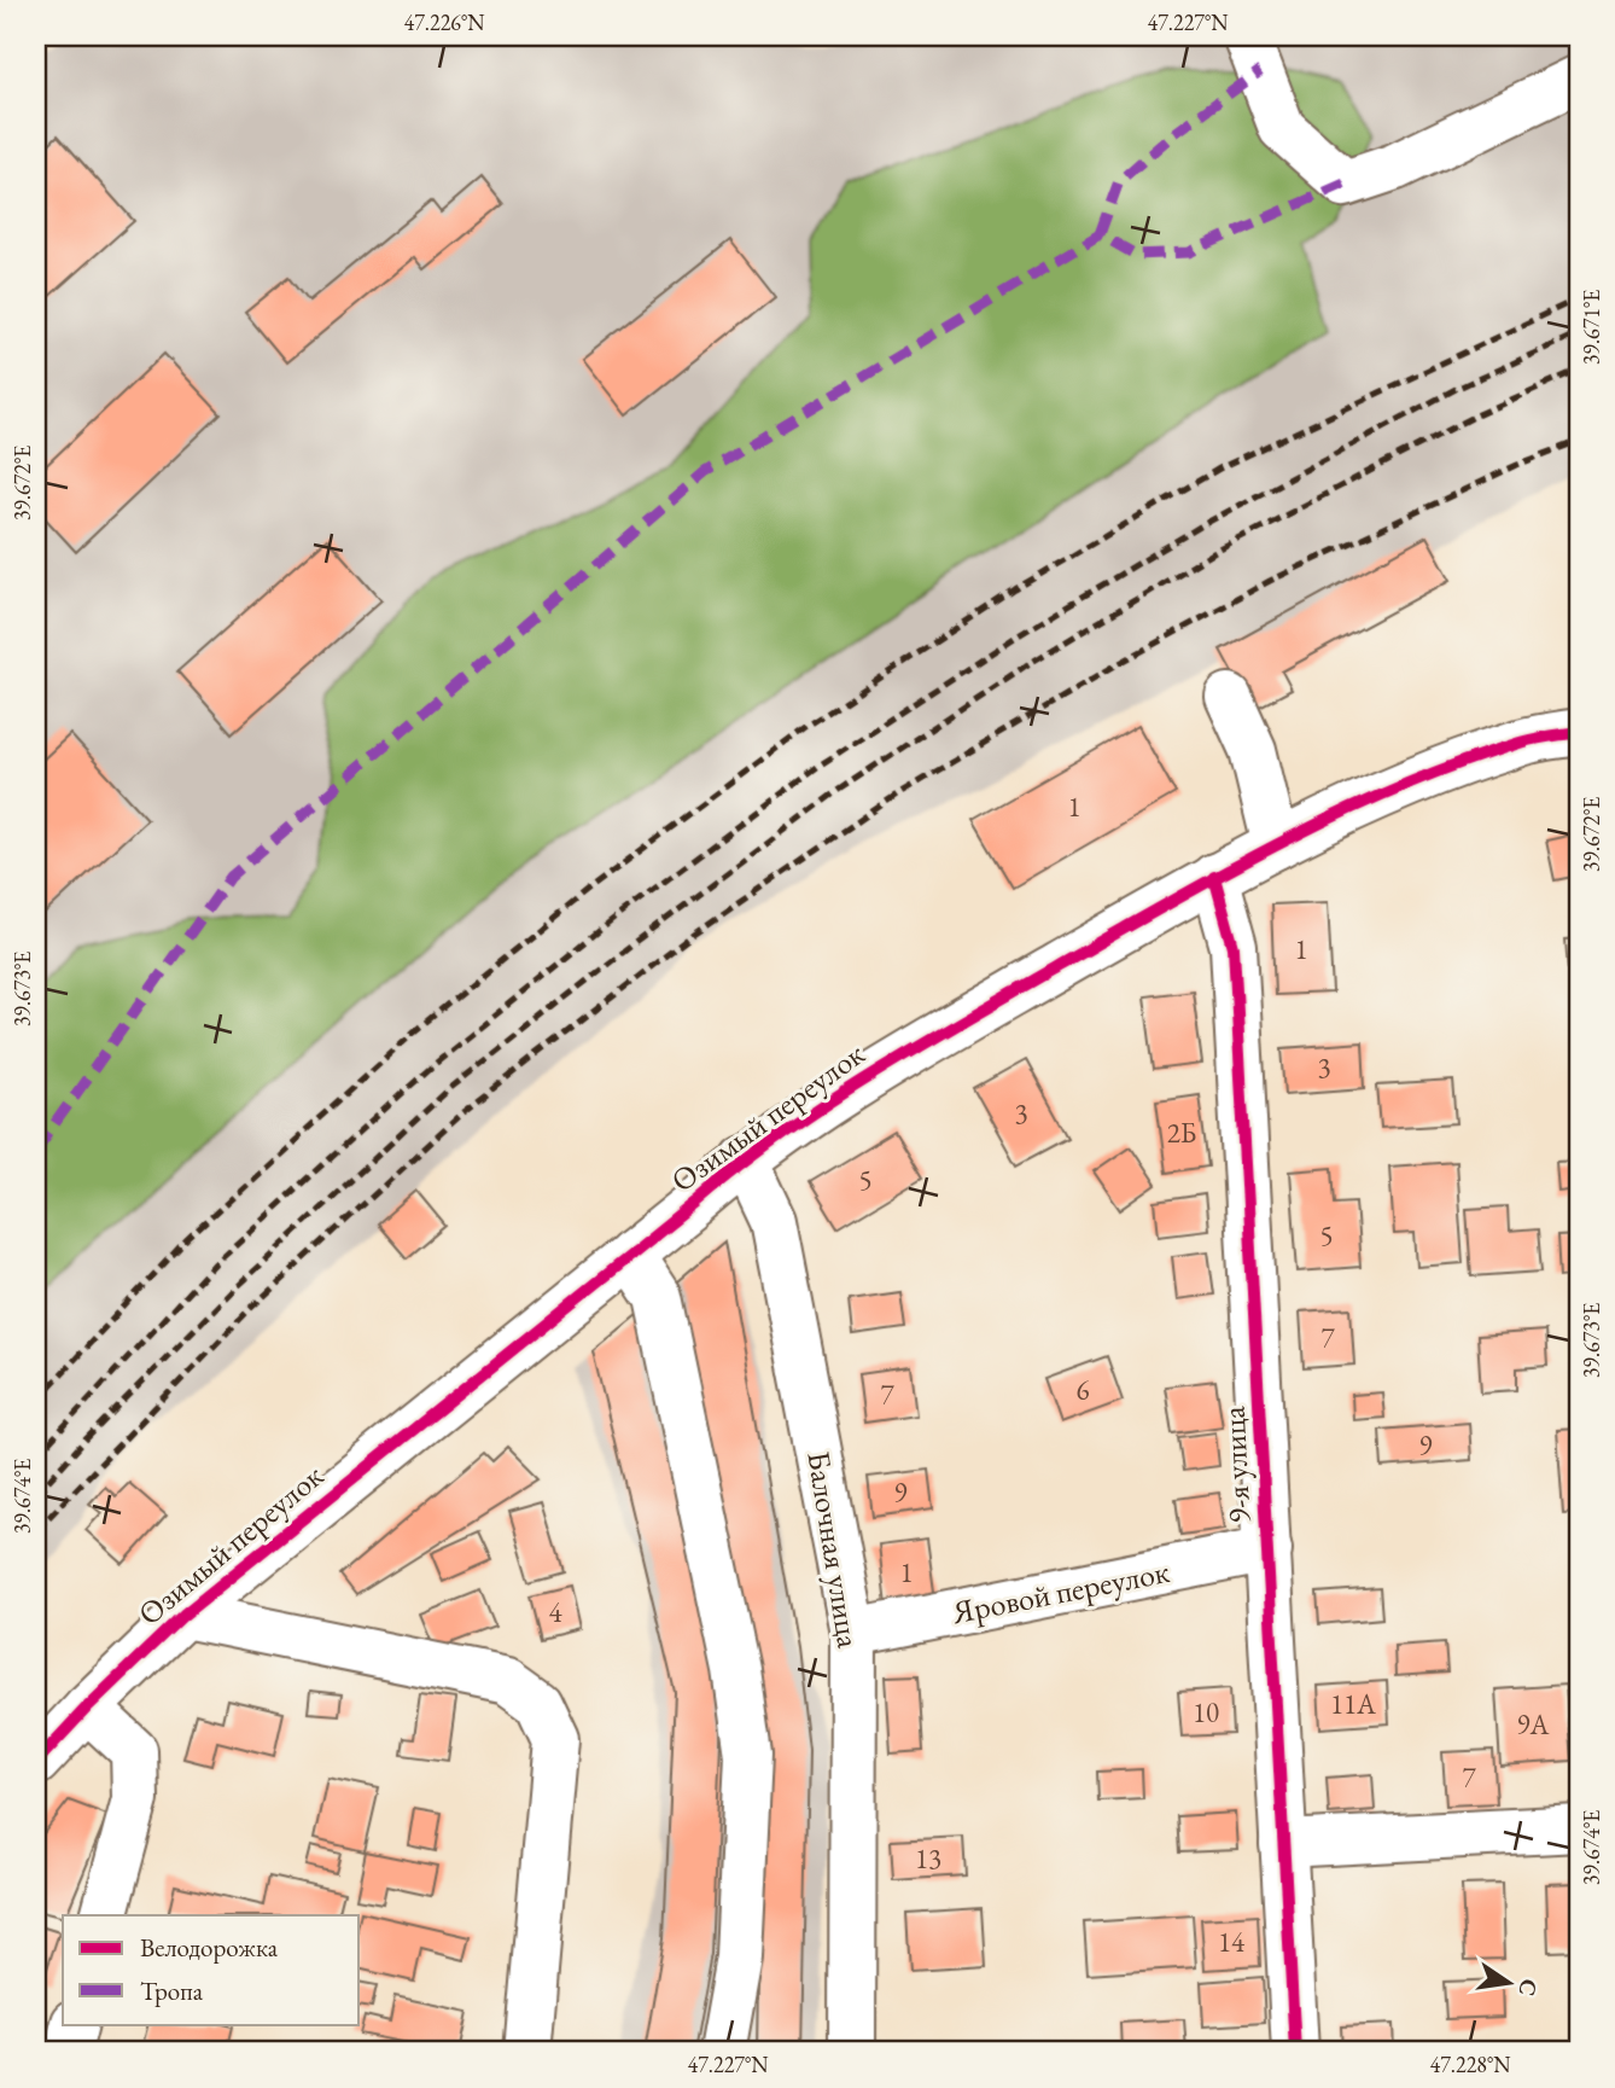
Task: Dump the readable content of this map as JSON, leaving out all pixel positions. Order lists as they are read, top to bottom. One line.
{"streets":{"street":["Озимый переулок","9-я улица","Балочная улица","Яровой переулок"]},"crossings":[["Озимый переулок","9-я улица"],["Озимый переулок","Балочная улица"],["9-я улица","Яровой переулок"],["Балочная улица","Яровой переулок"]],"house_numbers":["1","1","3","3","2Б","5","5","7","6","7","9","9","1","4","11А","10","9А","7","13","14"],"legend":["Велодорожка","Тропа"],"north":"right","coordinates":["47.226°N","47.227°N","39.671°E","39.672°E","39.673°E","39.674°E","47.228°N"]}
